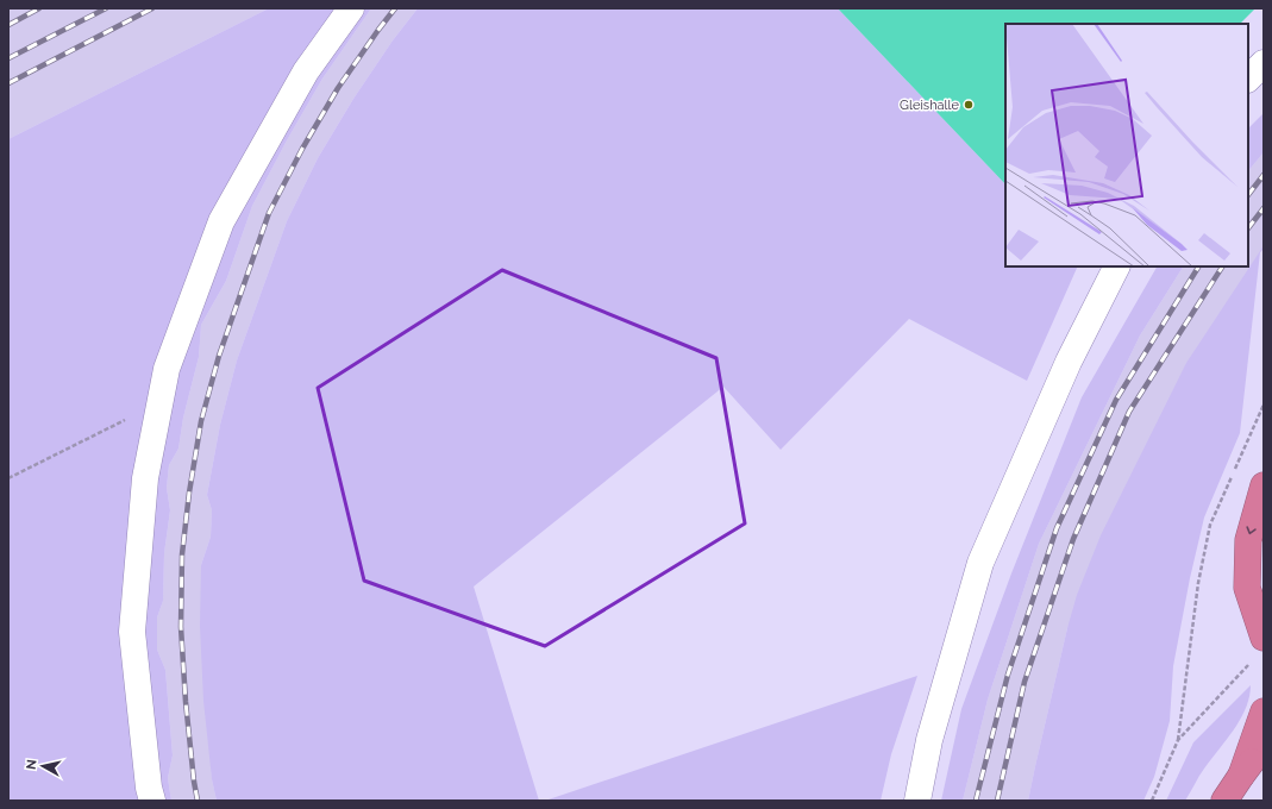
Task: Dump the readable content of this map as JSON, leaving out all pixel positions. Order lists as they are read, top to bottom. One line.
{"places":["Gleishalle"],"north":"left"}
